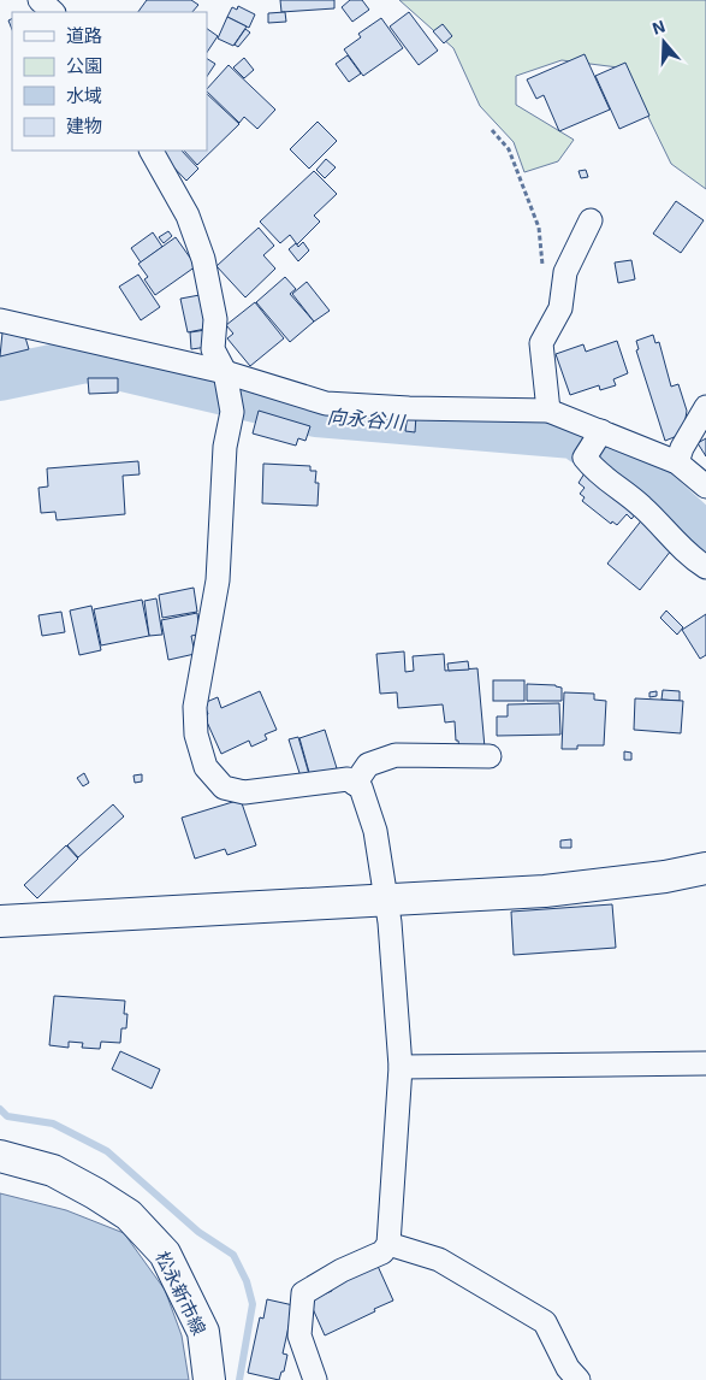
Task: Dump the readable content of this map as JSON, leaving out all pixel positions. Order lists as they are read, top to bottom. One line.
{"streets":{"street":["松永新市線"]},"water":["向永谷川"],"legend":["道路","公園","水域","建物"],"north":"top"}
